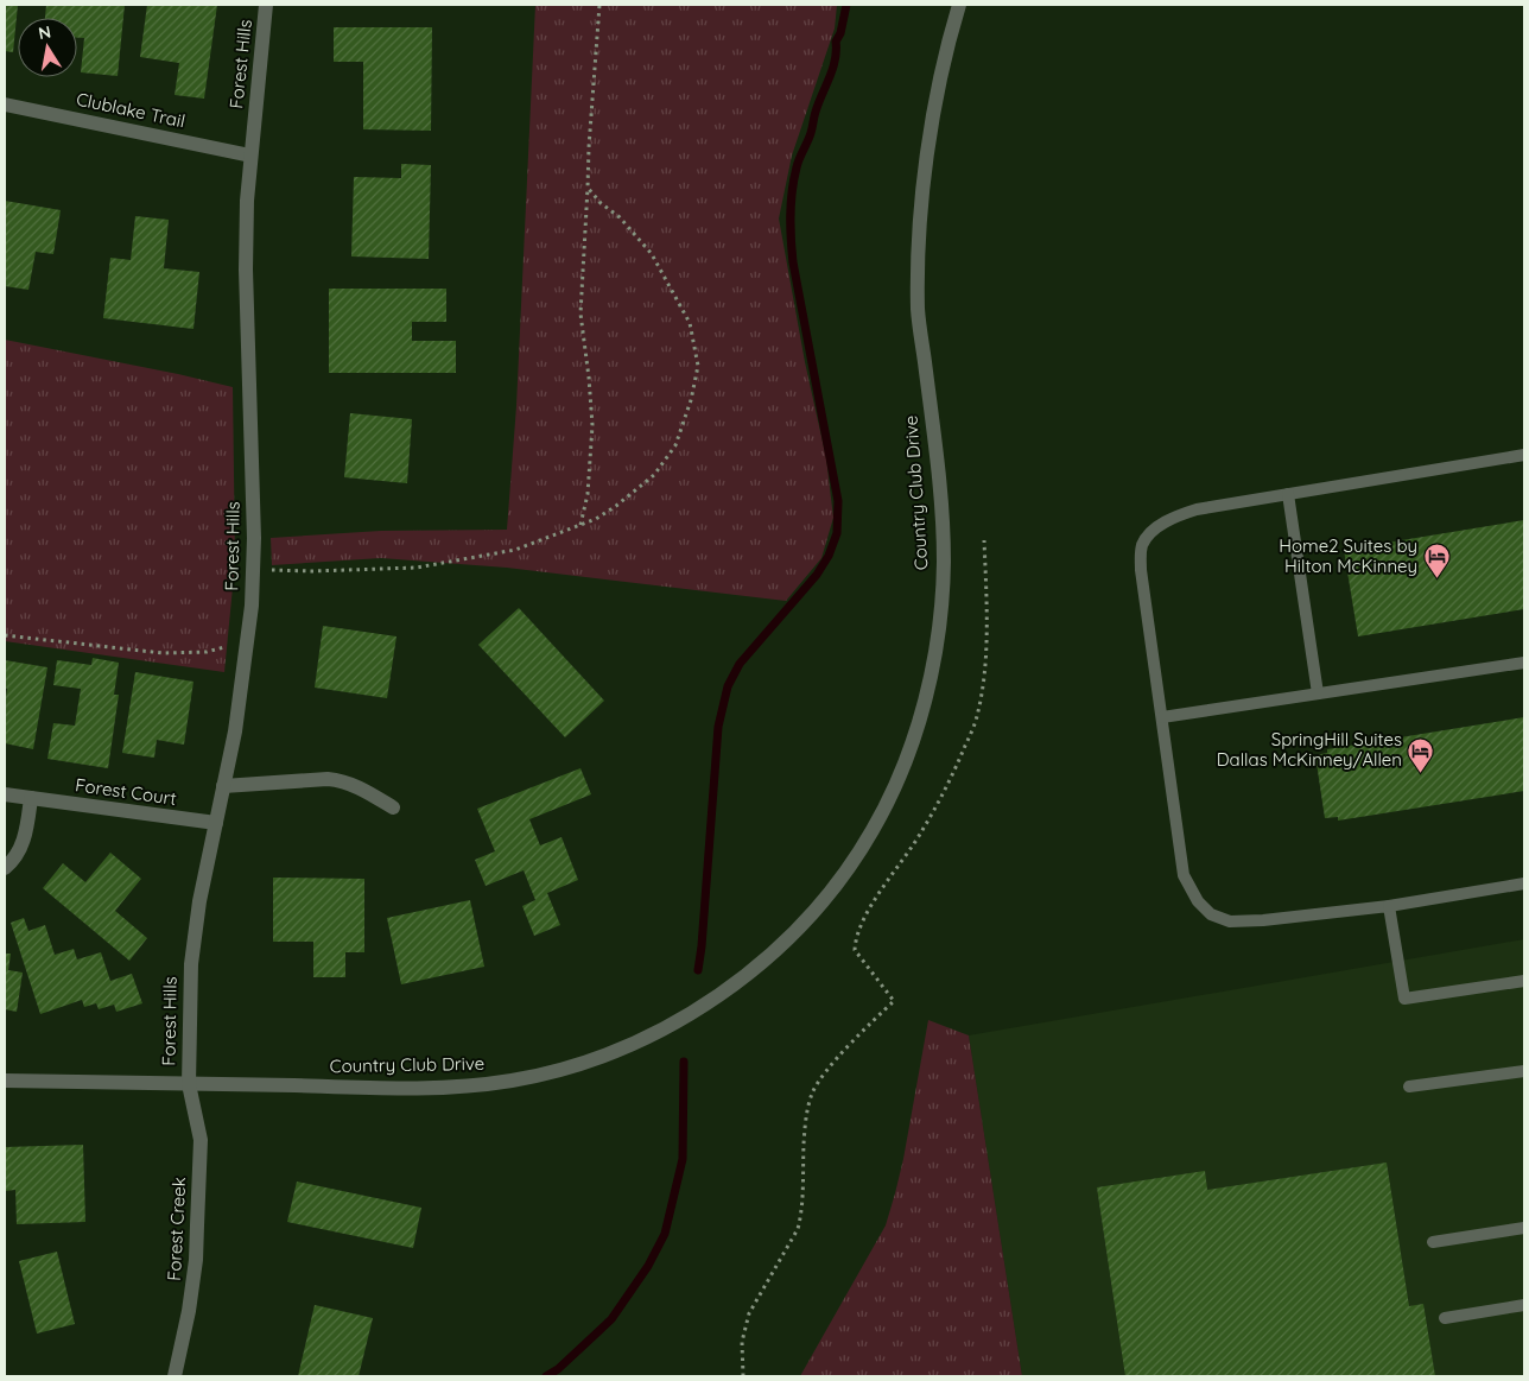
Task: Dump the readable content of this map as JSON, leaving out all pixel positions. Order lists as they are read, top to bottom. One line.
{"streets":{"street":["Forest Hills","Clublake Trail","Country Club Drive","Forest Court","Forest Creek"]},"crossings":[["Forest Hills","Clublake Trail"],["Forest Hills","Country Club Drive"],["Forest Hills","Forest Court"],["Forest Hills","Forest Creek"],["Country Club Drive","Forest Creek"]],"places":{"hotel":["Home2 Suites by Hilton McKinney","SpringHill Suites Dallas McKinney/Allen"]},"north":"top"}
